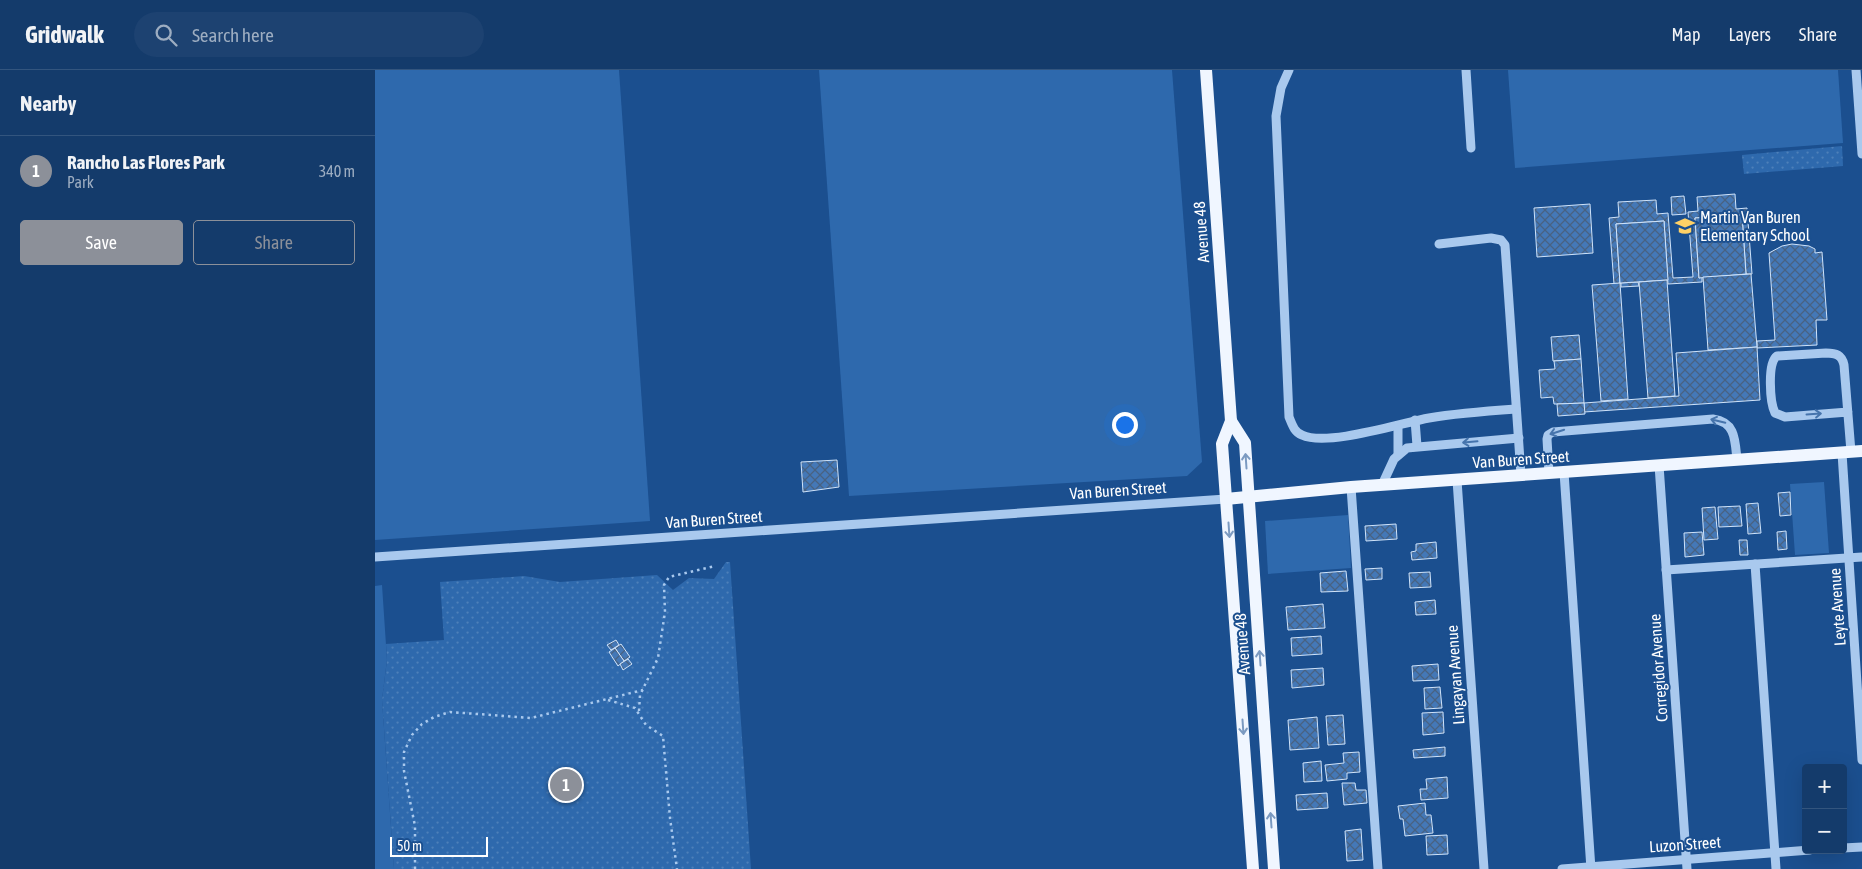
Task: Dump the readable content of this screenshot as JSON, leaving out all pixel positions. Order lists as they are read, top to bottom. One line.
{"streets":{"main road":["Avenue 48","Van Buren Street"],"street":["Leyte Avenue","Corregidor Avenue","Lingayan Avenue","Luzon Street"]},"crossings":[["Avenue 48","Van Buren Street"],["Van Buren Street","Leyte Avenue"],["Van Buren Street","Corregidor Avenue"],["Van Buren Street","Lingayan Avenue"],["Corregidor Avenue","Luzon Street"]],"places":{"school or university":["Martin Van Buren Elementary School"]},"scale_bar":"50 m","page":{"header":"Gridwalk","search":"Search here","nav":["Map","Layers","Share"],"heading":"Nearby","list":[{"mark":"1","name":"Rancho Las Flores Park","note":"Park","value":"340 m"}],"buttons":["Save","Share"],"map_buttons":["+","−"],"pins":"1","scale":"50 m"}}
